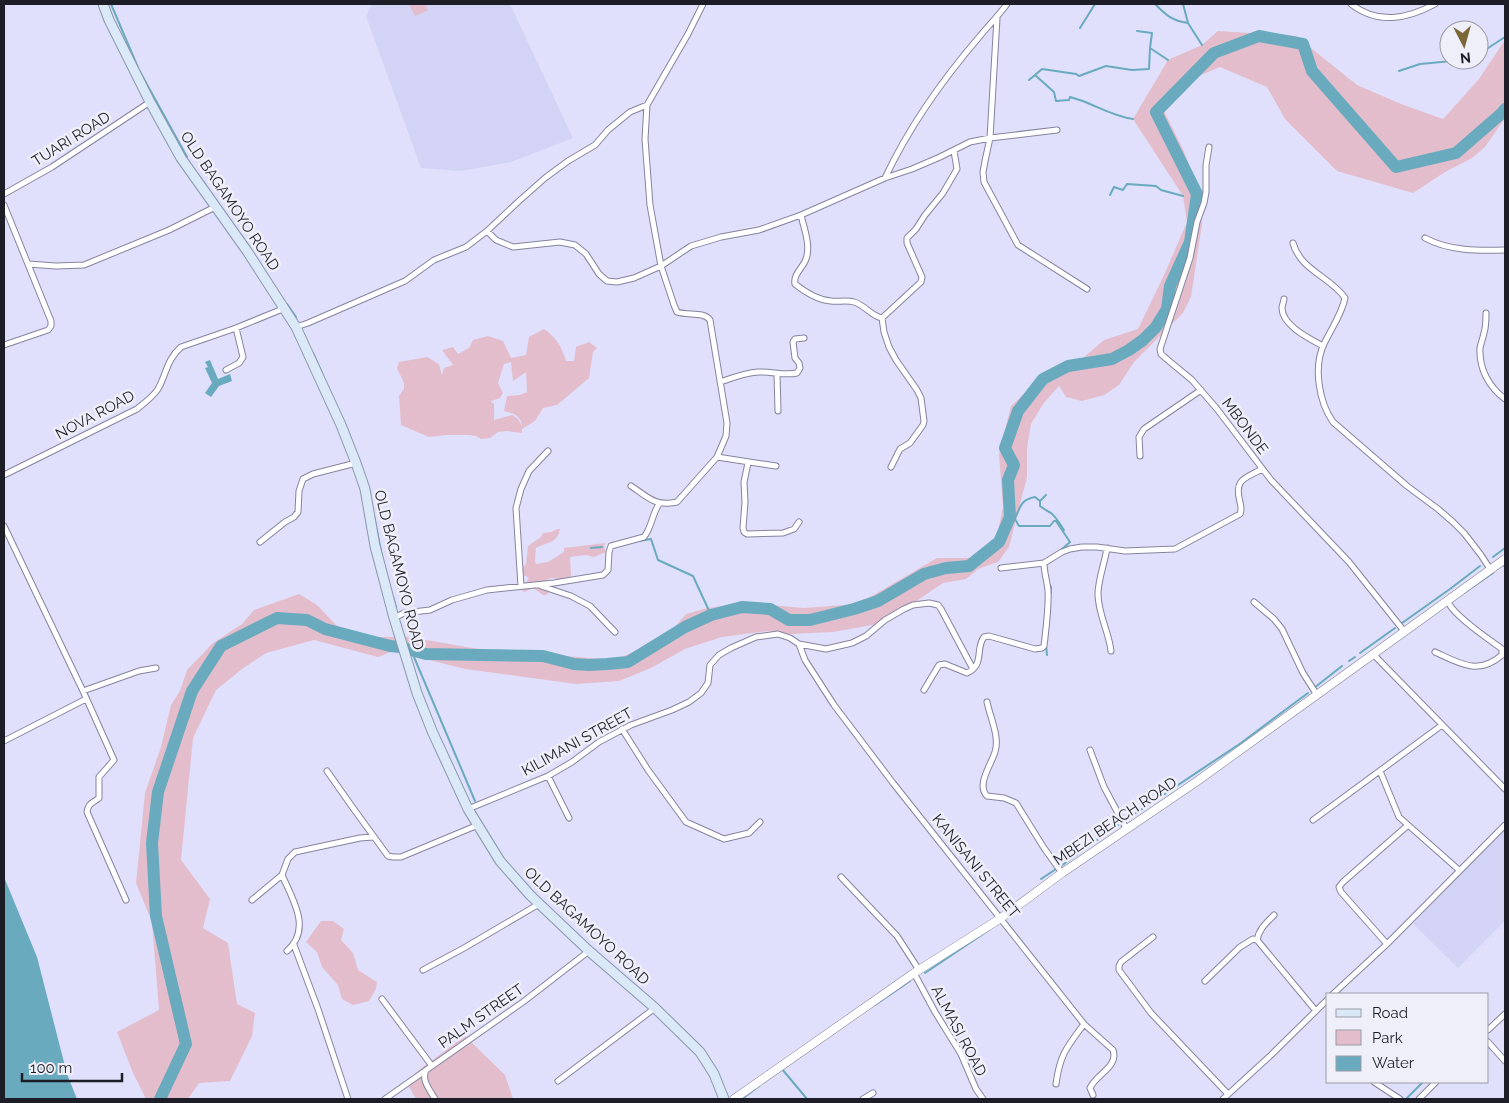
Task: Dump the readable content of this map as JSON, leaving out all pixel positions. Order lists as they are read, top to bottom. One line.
{"streets":{"main road":["OLD BAGAMOYO ROAD","MBEZI BEACH ROAD"],"street":["TUARI ROAD","NOVA ROAD","MBONDE","KILIMANI STREET","KANISANI STREET","PALM STREET","ALMASI ROAD"]},"crossings":[["TUARI ROAD","OLD BAGAMOYO ROAD"],["OLD BAGAMOYO ROAD","NOVA ROAD"],["OLD BAGAMOYO ROAD","KILIMANI STREET"],["OLD BAGAMOYO ROAD","PALM STREET"],["MBONDE","MBEZI BEACH ROAD"],["KILIMANI STREET","KANISANI STREET"],["MBEZI BEACH ROAD","KANISANI STREET"],["MBEZI BEACH ROAD","ALMASI ROAD"]],"legend":["Road","Park","Water"],"scale_bar":"100 m","north":"bottom"}
